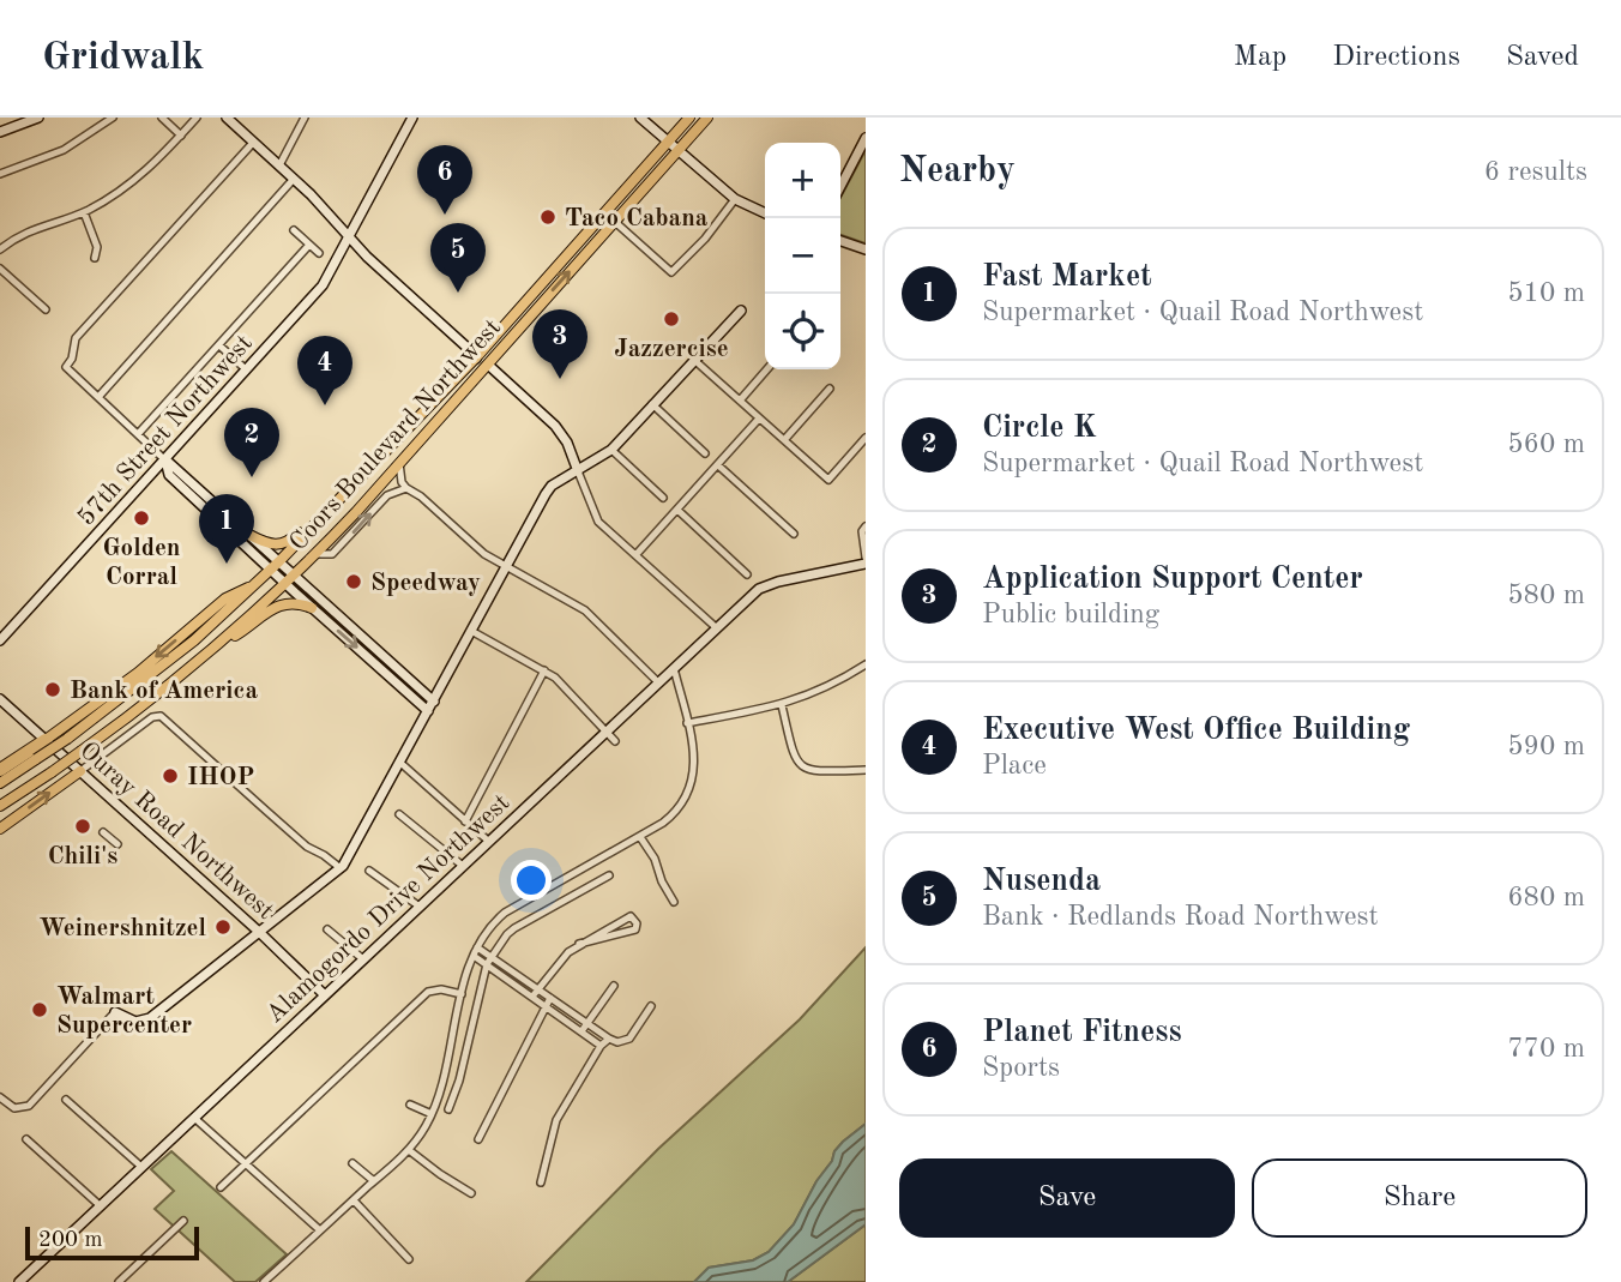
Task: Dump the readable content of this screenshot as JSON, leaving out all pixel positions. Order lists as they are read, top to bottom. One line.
{"streets":{"main road":["Coors Boulevard Northwest"],"street":["57th Street Northwest","Ouray Road Northwest","Alamogordo Drive Northwest"]},"crossings":[["Ouray Road Northwest","Alamogordo Drive Northwest"]],"places":["Taco Cabana","Jazzercise","Golden Corral","Speedway","Bank of America","IHOP","Chili's","Weinershnitzel","Walmart Supercenter"],"scale_bar":"200 m","page":{"header":"Gridwalk","nav":["Map","Directions","Saved"],"heading":["Nearby","6 results"],"map_buttons":["+","−"],"pins":["6","5","3","4","2","1"],"list":[{"mark":"1","name":"Fast Market","note":"Supermarket · Quail Road Northwest","value":"510 m"},{"mark":"2","name":"Circle K","note":"Supermarket · Quail Road Northwest","value":"560 m"},{"mark":"3","name":"Application Support Center","note":"Public building","value":"580 m"},{"mark":"4","name":"Executive West Office Building","note":"Place","value":"590 m"},{"mark":"5","name":"Nusenda","note":"Bank · Redlands Road Northwest","value":"680 m"},{"mark":"6","name":"Planet Fitness","note":"Sports","value":"770 m"}],"buttons":["Save","Share"],"scale":"200 m"}}
